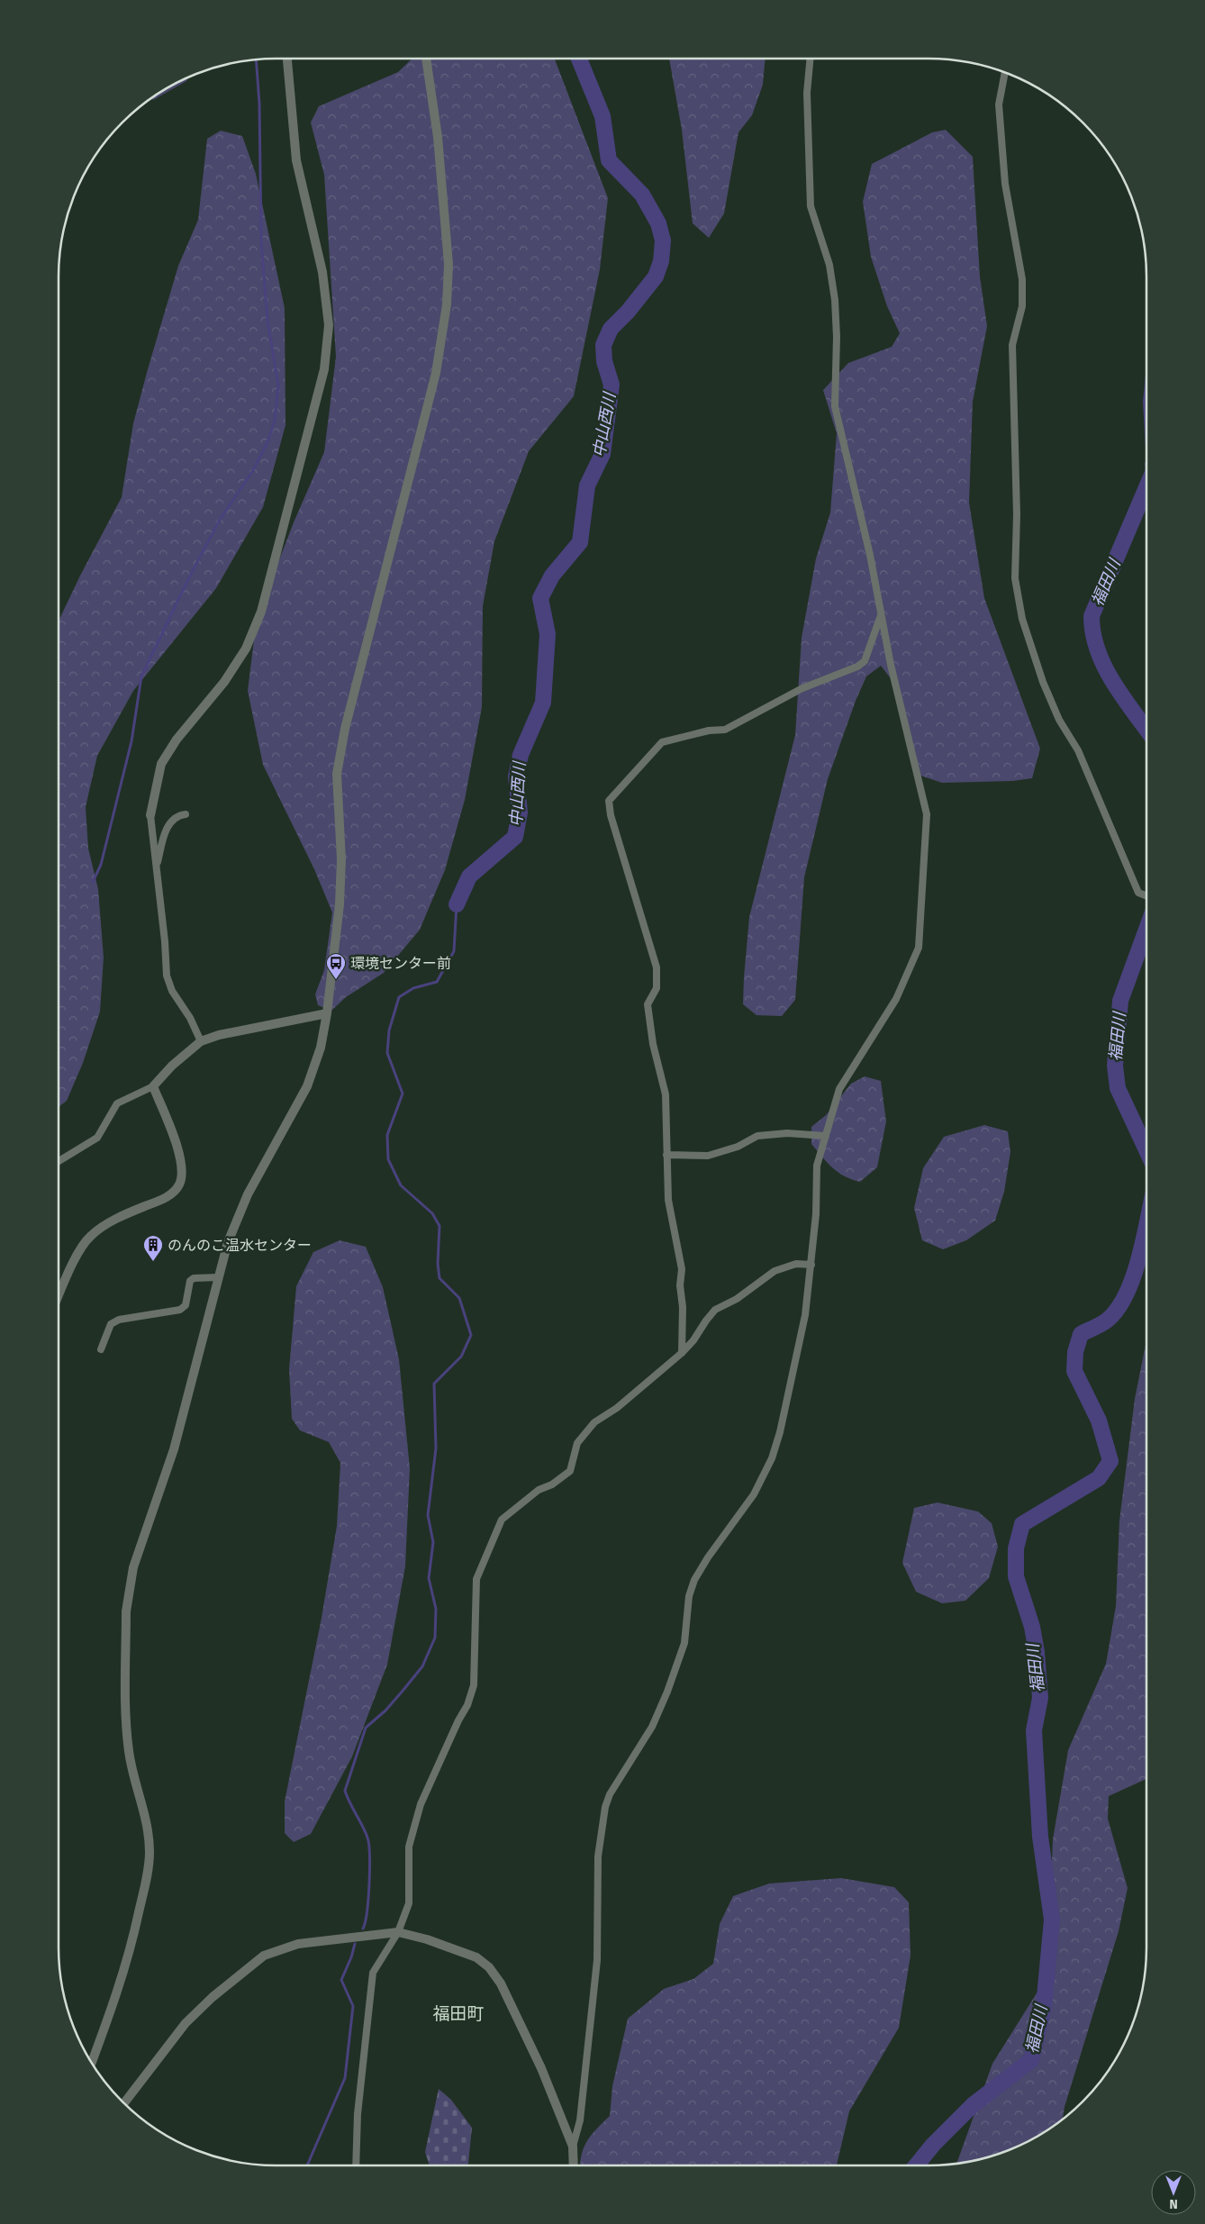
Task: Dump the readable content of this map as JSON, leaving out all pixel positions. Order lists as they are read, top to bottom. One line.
{"districts":["福田町"],"water":["中山西川","福田川"],"places":{"bus stop":["環境センター前"],"building":["のんのこ温水センター"]},"north":"bottom"}
